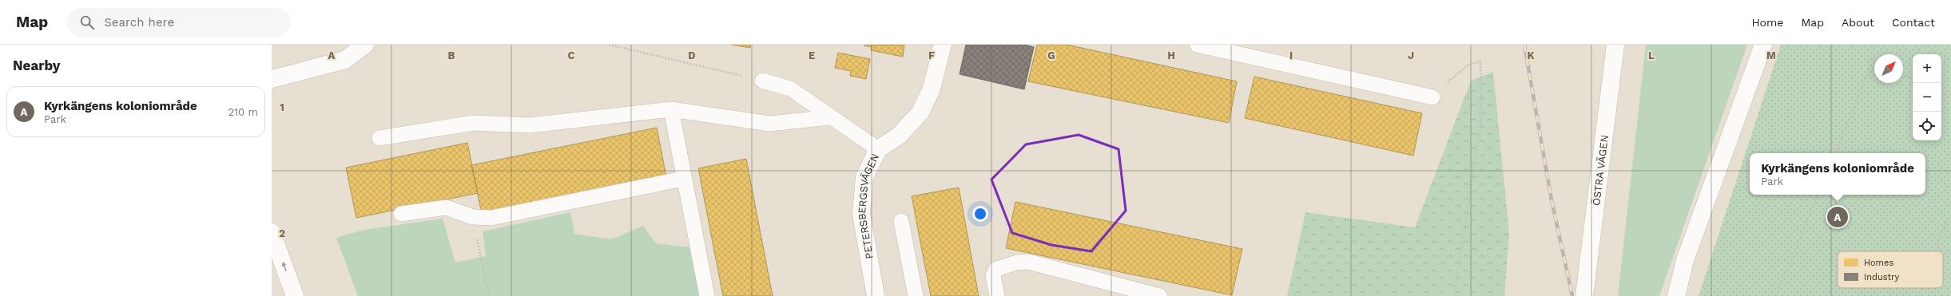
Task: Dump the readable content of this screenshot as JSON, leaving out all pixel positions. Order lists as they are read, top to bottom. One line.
{"streets":{"street":["ÖSTRA VÄGEN","PETERSBERGSVÄGEN"]},"legend":["Homes","Industry"],"north":"top right","page":{"header":"Map","search":"Search here","nav":["Home","Map","About","Contact"],"heading":"Nearby","map_buttons":["+","−"],"list":[{"mark":"A","name":"Kyrkängens koloniområde","note":"Park","value":"210 m"}],"popup":["Kyrkängens koloniområde","Park"],"pins":"A"},"grid":{"columns":["A","B","C","D","E","F","G","H","I","J","K","L","M"],"rows":["1","2"]}}
